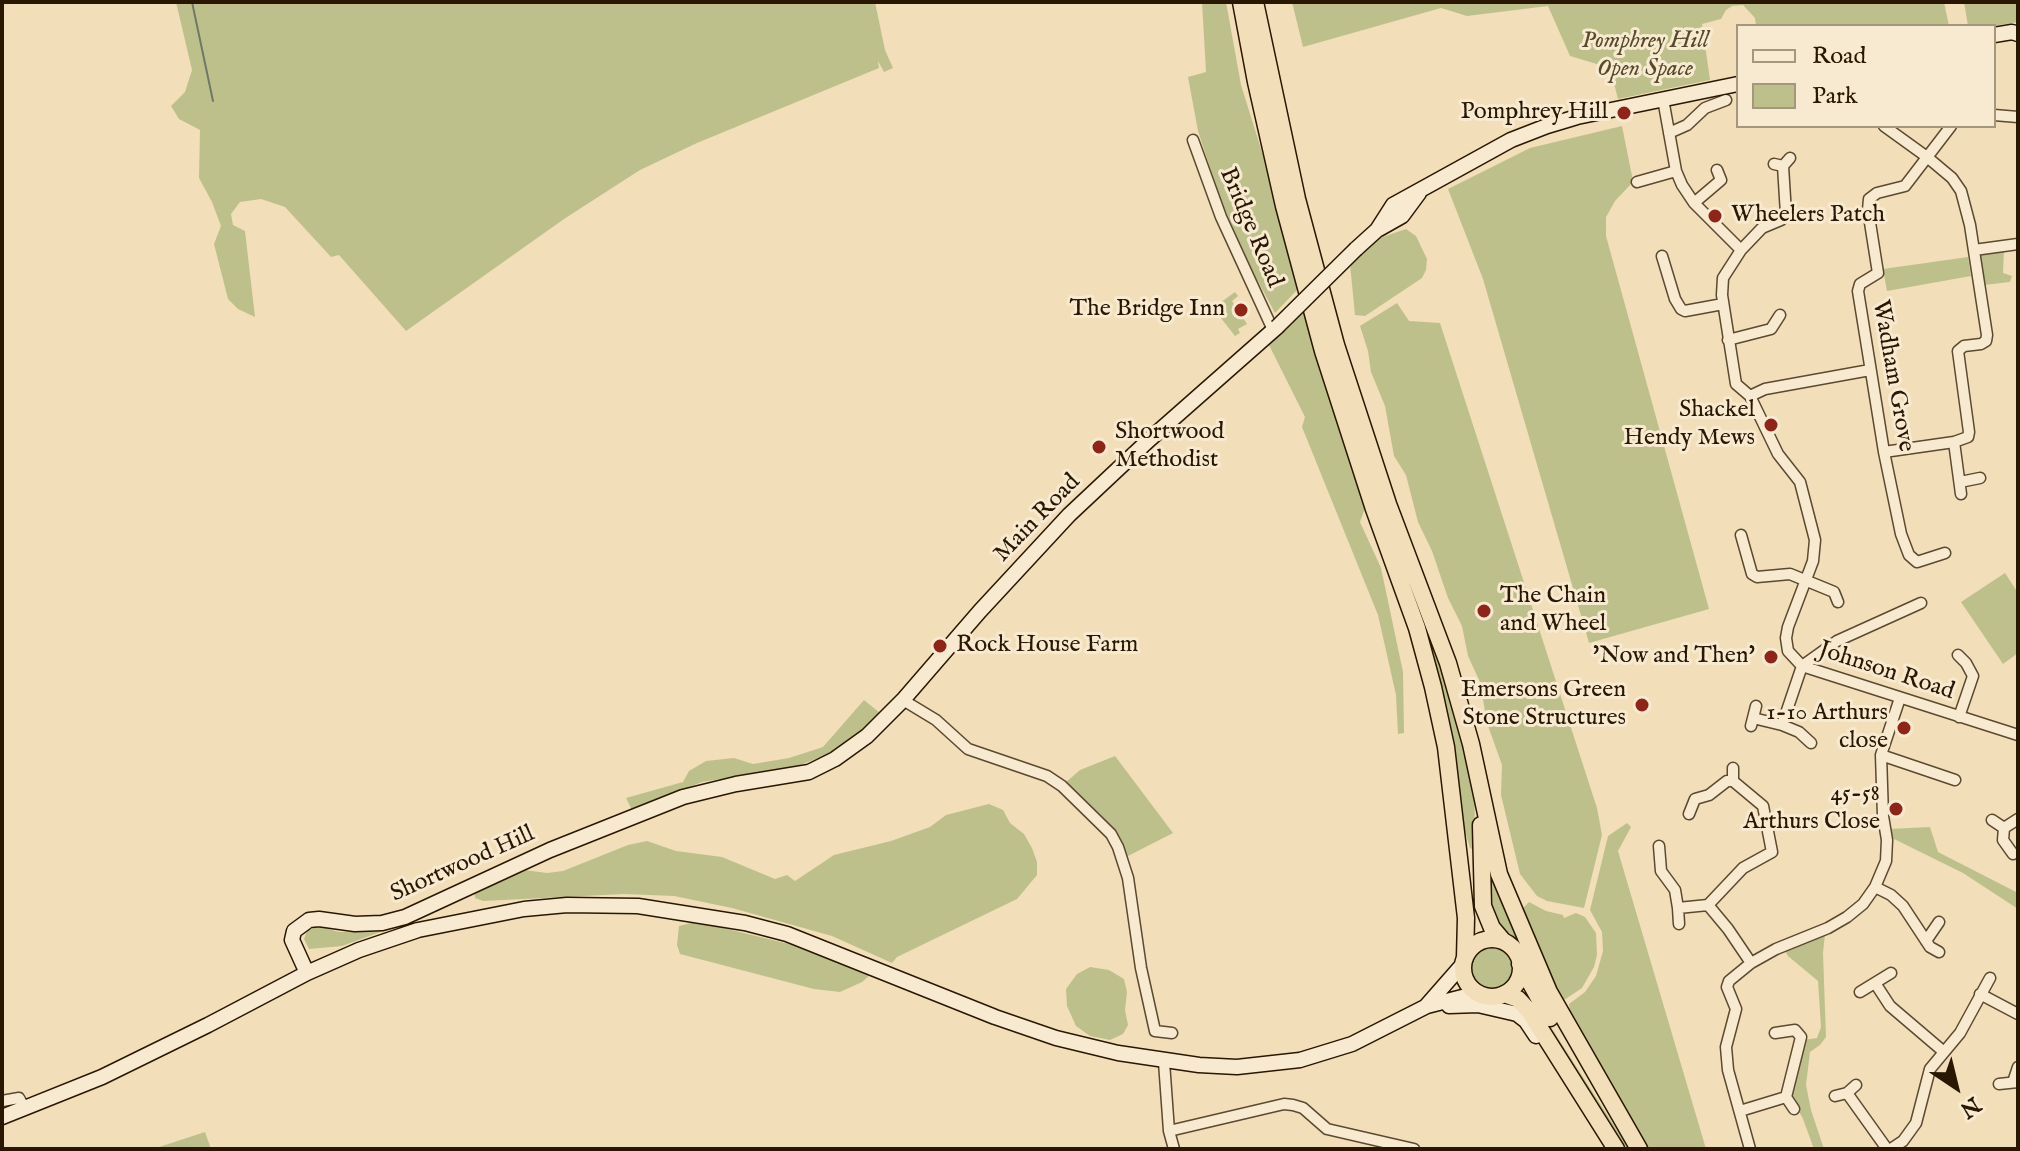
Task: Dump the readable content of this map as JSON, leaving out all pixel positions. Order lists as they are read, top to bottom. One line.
{"streets":{"main road":["Main Road","Shortwood Hill"],"street":["Bridge Road","Wadham Grove","Johnson Road"]},"crossings":[["Bridge Road","Main Road"],["Main Road","Shortwood Hill"]],"parks":["Pomphrey Hill Open Space"],"places":["Pomphrey Hill","Wheelers Patch","The Bridge Inn","Shackel Hendy Mews","Shortwood Methodist","The Chain and Wheel","Rock House Farm","'Now and Then'","Emersons Green Stone Structures","1-10 Arthurs close","45-58 Arthurs Close"],"legend":["Road","Park"],"north":"bottom right"}
